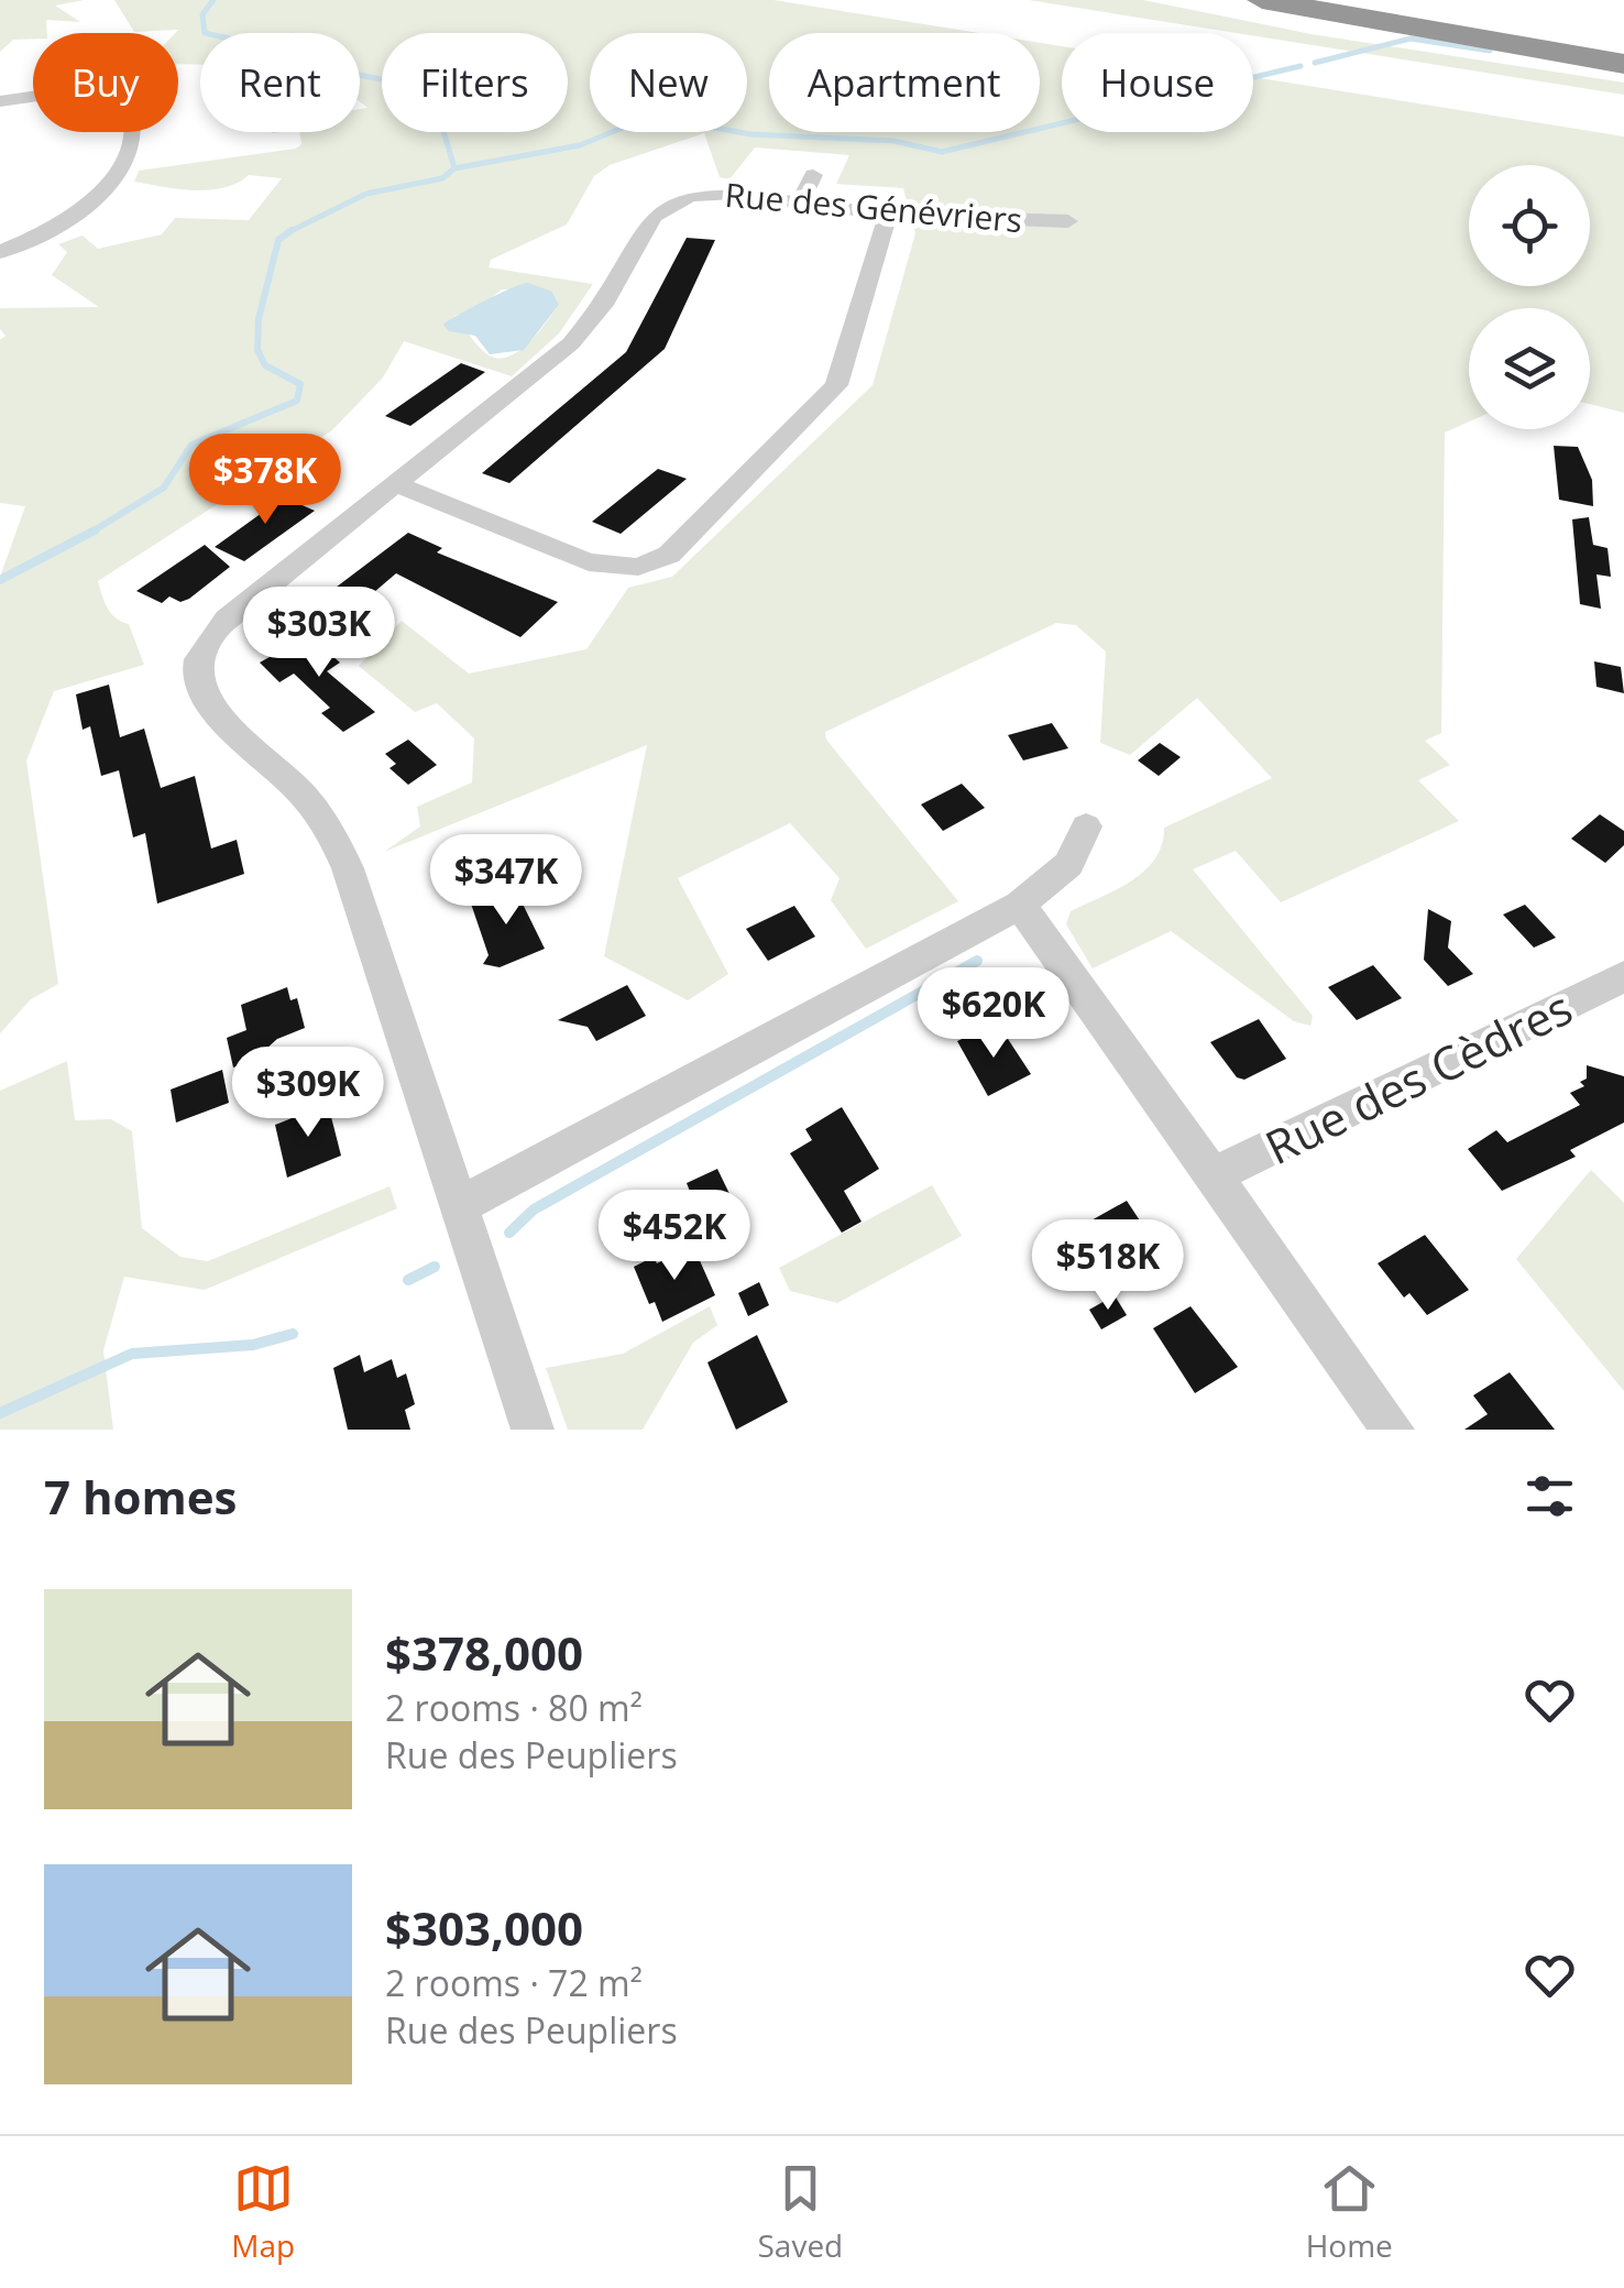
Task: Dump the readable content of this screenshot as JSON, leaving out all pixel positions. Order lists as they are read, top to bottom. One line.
{"streets":{"street":["Rue des Génévriers","Rue des Cèdres"]},"page":{"chip":["Buy","Rent","Filters","New","Apartment","House"],"price":["$378K","$303K","$347K","$620K","$309K","$452K","$518K"],"heading":"7 homes","list":[{"name":"$378,000","note":"2 rooms · 80 m² · Rue des Peupliers"},{"name":"$303,000","note":"2 rooms · 72 m² · Rue des Peupliers"}],"tabs":["Map","Saved","Home"]}}
